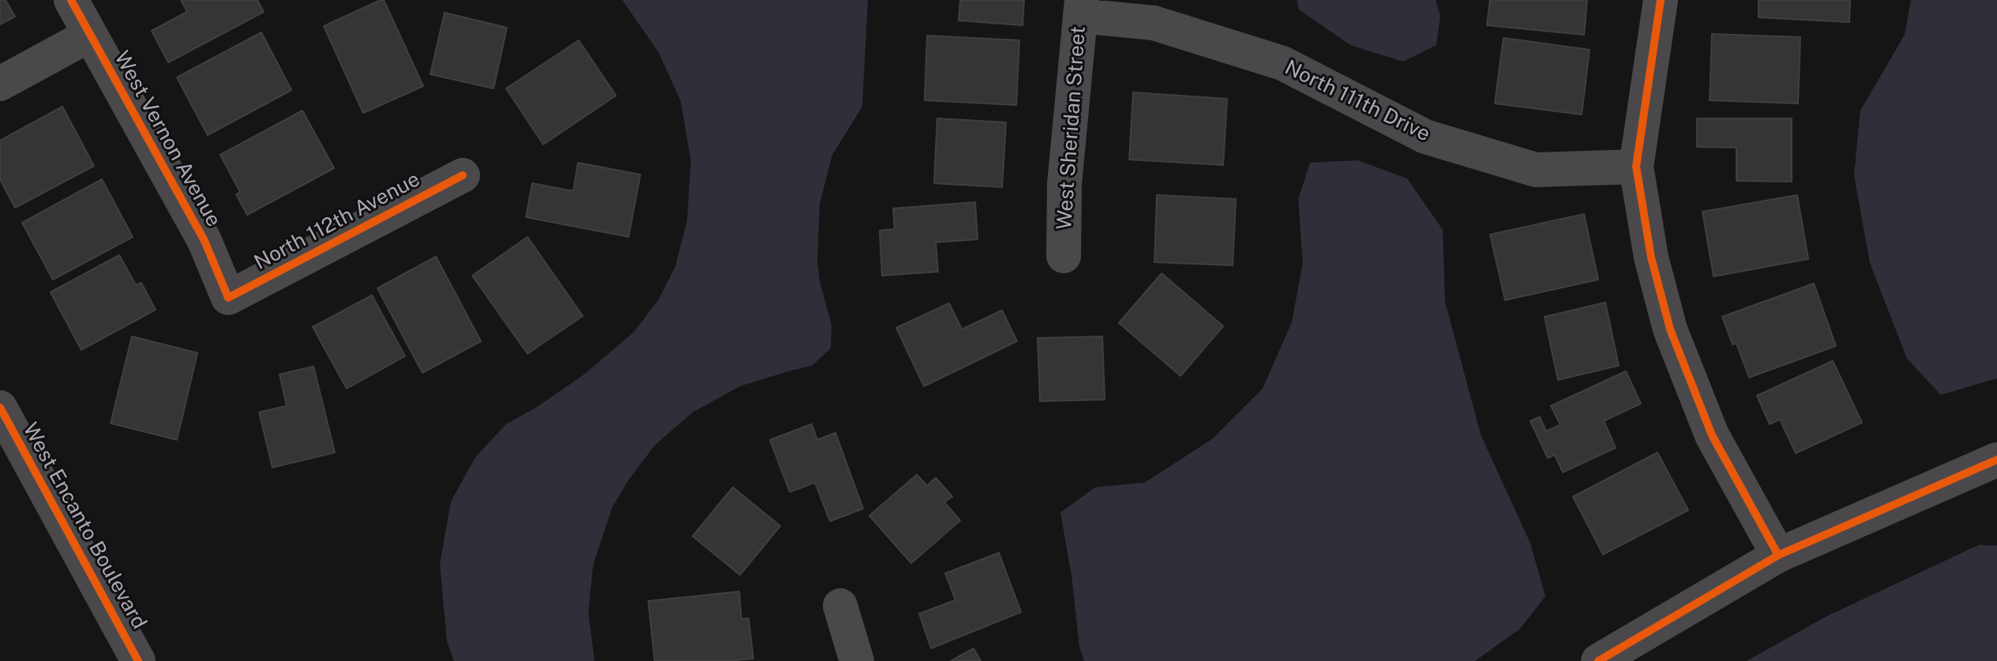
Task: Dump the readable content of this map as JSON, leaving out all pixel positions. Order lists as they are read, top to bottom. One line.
{"streets":{"street":["North 111th Drive","West Sheridan Street","West Vernon Avenue","North 112th Avenue","West Encanto Boulevard"]},"crossings":[["North 111th Drive","West Sheridan Street"],["West Vernon Avenue","North 112th Avenue"]]}
